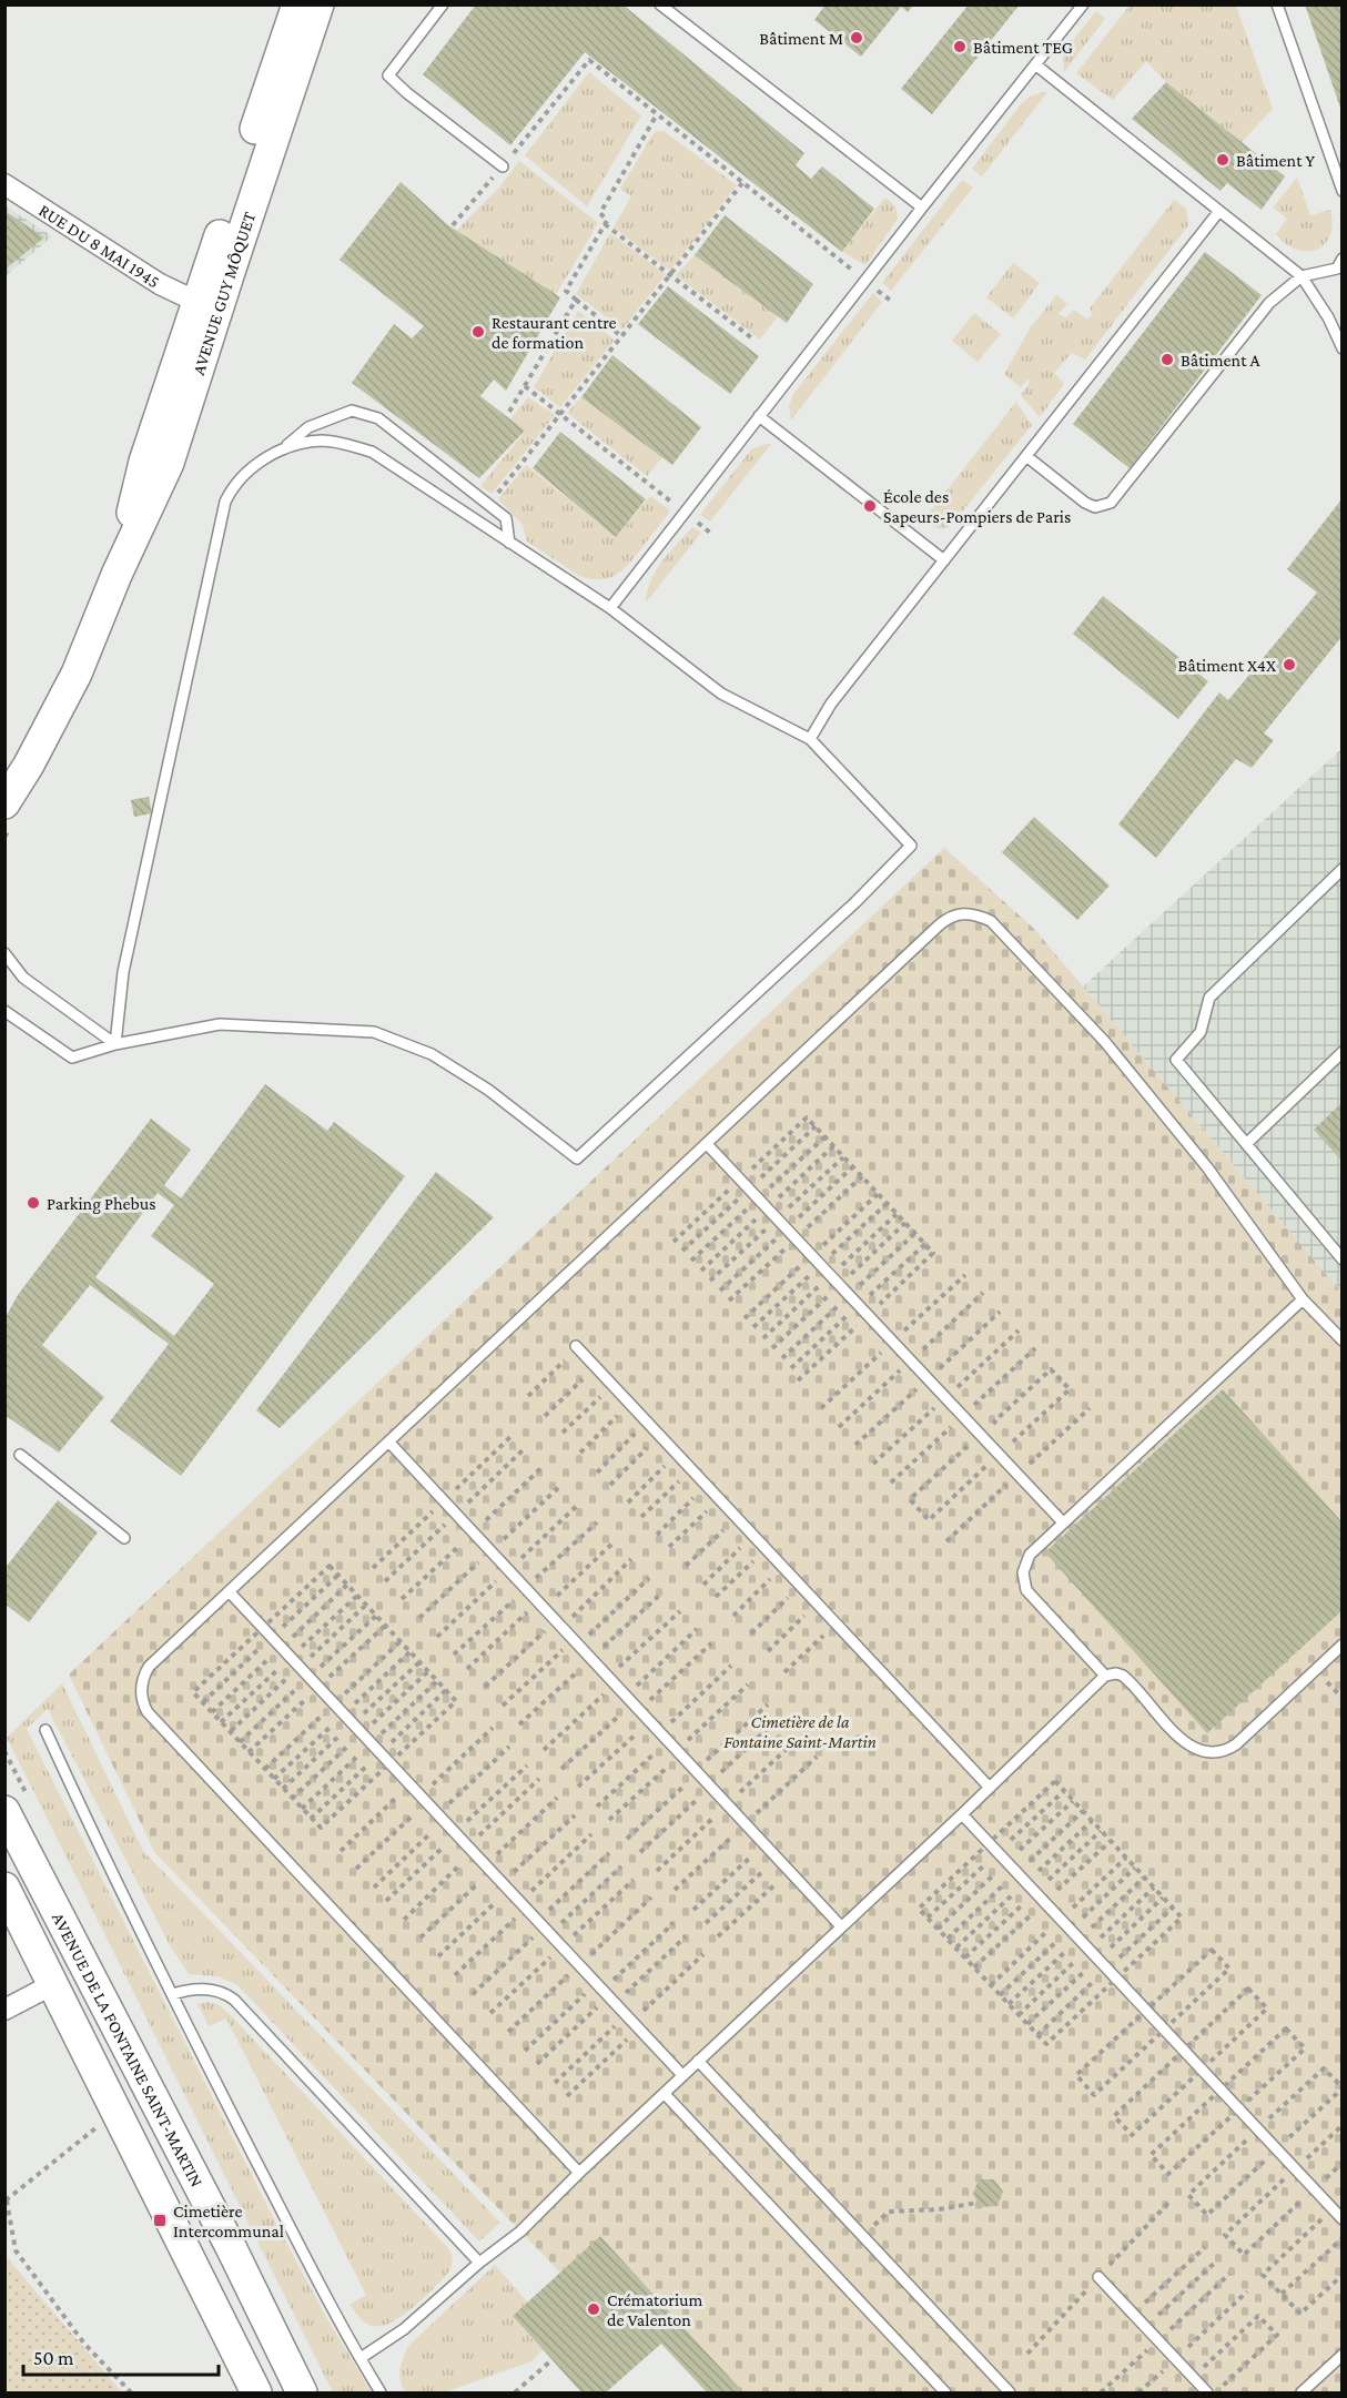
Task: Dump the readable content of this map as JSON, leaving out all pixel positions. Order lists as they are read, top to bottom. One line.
{"streets":{"main road":["AVENUE GUY MÔQUET","AVENUE DE LA FONTAINE SAINT-MARTIN"],"street":["RUE DU 8 MAI 1945"]},"crossings":[["RUE DU 8 MAI 1945","AVENUE GUY MÔQUET"]],"parks":["Cimetière de la Fontaine Saint-Martin"],"places":{"other":["Bâtiment M","Bâtiment TEG","Bâtiment Y","Restaurant centre de formation","Bâtiment A","École des Sapeurs-Pompiers de Paris","Bâtiment X4X","Parking Phebus","Crématorium de Valenton"],"transit":["Cimetière Intercommunal"]},"scale_bar":"50 m"}
